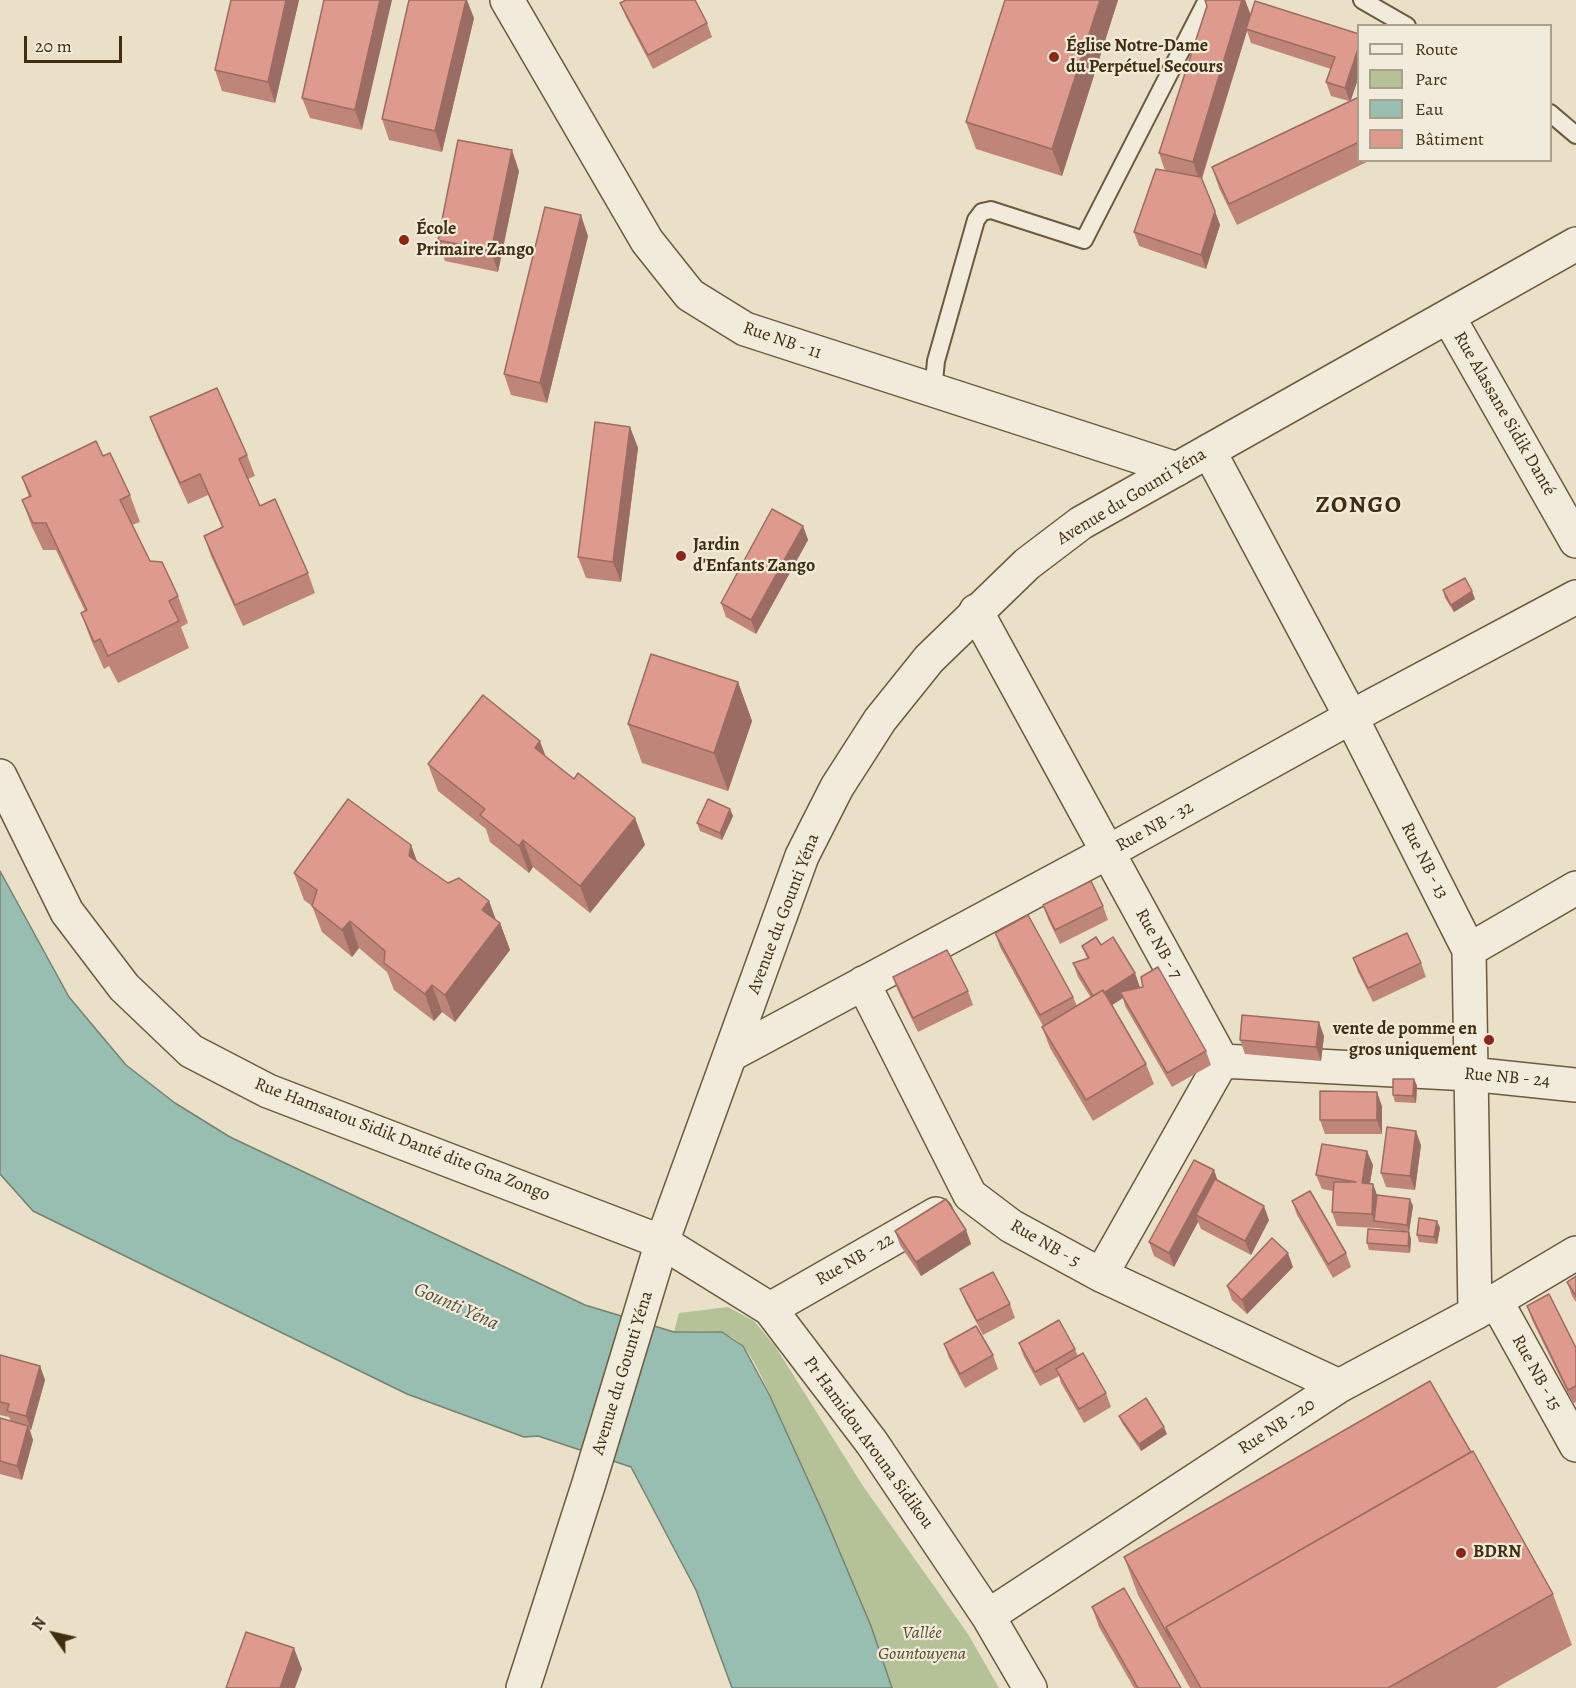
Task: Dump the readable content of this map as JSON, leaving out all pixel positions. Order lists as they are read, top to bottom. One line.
{"streets":{"street":["Rue NB - 11","Rue Alassane Sidik Danté","Avenue du Gounti Yéna","Rue NB - 32","Rue NB - 13","Rue NB - 7","Rue NB - 24","Rue Hamsatou Sidik Danté dite Gna Zongo","Rue NB - 5","Rue NB - 22","Rue NB - 15","Rue NB - 20","Pr Hamidou Arouna Sidikou"]},"crossings":[["Rue NB - 11","Avenue du Gounti Yéna"],["Rue Alassane Sidik Danté","Avenue du Gounti Yéna"],["Avenue du Gounti Yéna","Rue NB - 32"],["Avenue du Gounti Yéna","Rue NB - 13"],["Avenue du Gounti Yéna","Rue NB - 7"],["Avenue du Gounti Yéna","Rue Hamsatou Sidik Danté dite Gna Zongo"],["Avenue du Gounti Yéna","Pr Hamidou Arouna Sidikou"],["Rue NB - 32","Rue NB - 13"],["Rue NB - 32","Rue NB - 7"],["Rue NB - 32","Rue NB - 5"],["Rue NB - 13","Rue NB - 24"],["Rue NB - 13","Rue NB - 15"],["Rue NB - 13","Rue NB - 20"],["Rue NB - 7","Rue NB - 24"],["Rue Hamsatou Sidik Danté dite Gna Zongo","Pr Hamidou Arouna Sidikou"],["Rue NB - 5","Rue NB - 22"],["Rue NB - 5","Rue NB - 20"],["Rue NB - 22","Pr Hamidou Arouna Sidikou"],["Rue NB - 15","Rue NB - 20"],["Rue NB - 20","Pr Hamidou Arouna Sidikou"]],"districts":["ZONGO"],"water":["Gounti Yéna"],"parks":["Vallée Gountouyena"],"places":["Église Notre-Dame du Perpétuel Secours","École Primaire Zango","Jardin d'Enfants Zango","vente de pomme en gros uniquement","BDRN"],"legend":["Route","Parc","Eau","Bâtiment"],"scale_bar":"20 m","north":"top left"}
